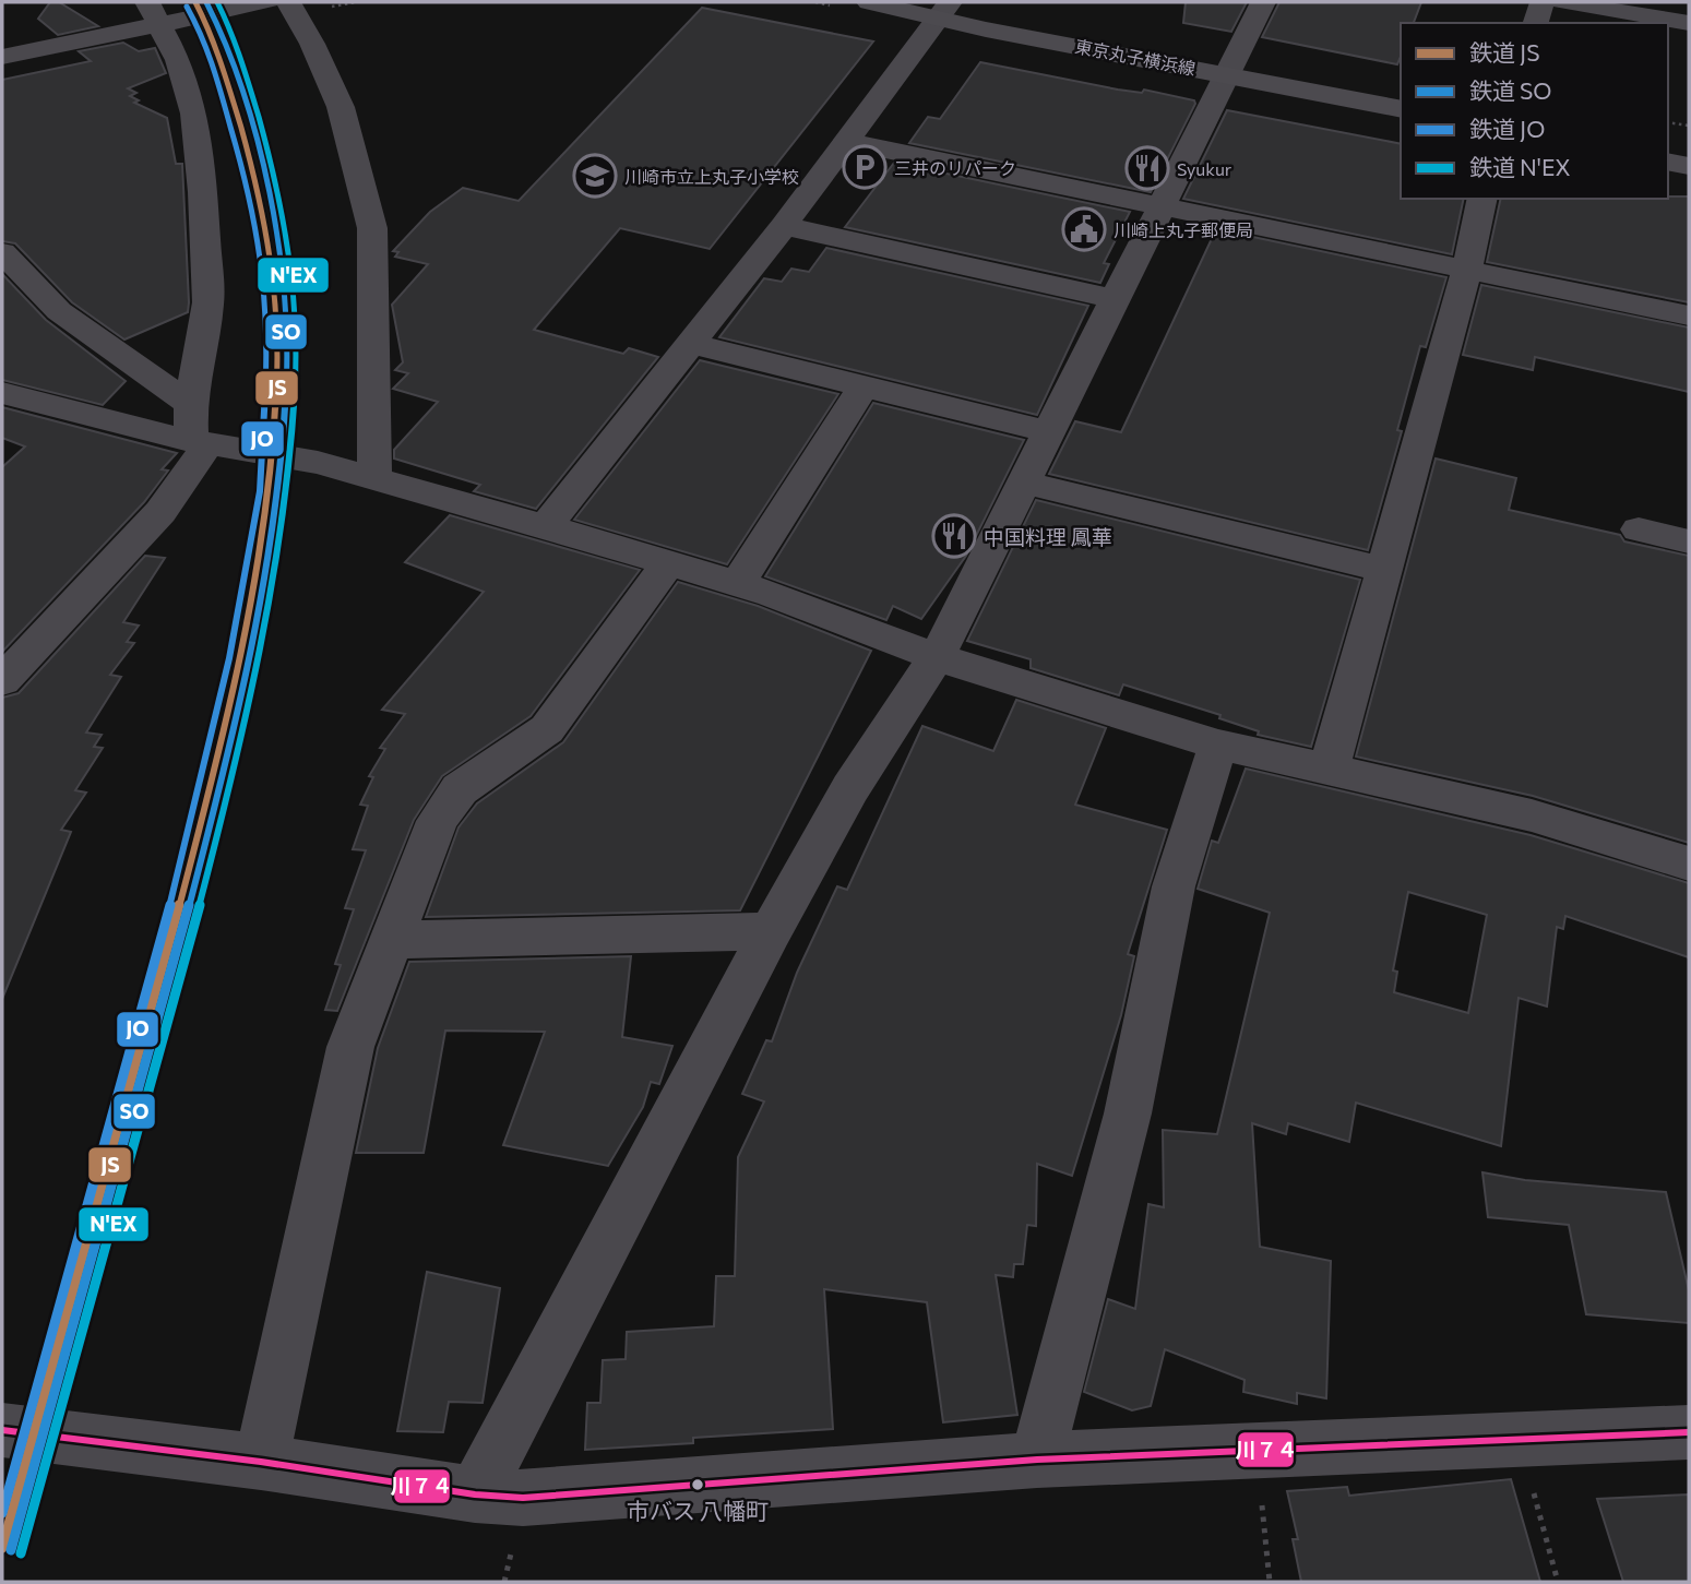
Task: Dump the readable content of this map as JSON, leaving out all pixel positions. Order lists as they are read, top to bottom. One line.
{"streets":{"main road":["東京丸子横浜線"]},"places":{"parking":["三井のリパーク"],"restaurant":["Syukur","中国料理 鳳華"],"school or university":["川崎市立上丸子小学校"],"public building":["川崎上丸子郵便局"],"other":["市バス 八幡町"]},"lines":["rail line JS","rail line SO","rail line N'EX","rail line JO","transit line 川７４"],"legend":["鉄道 JS","鉄道 SO","鉄道 JO","鉄道 N'EX"]}
